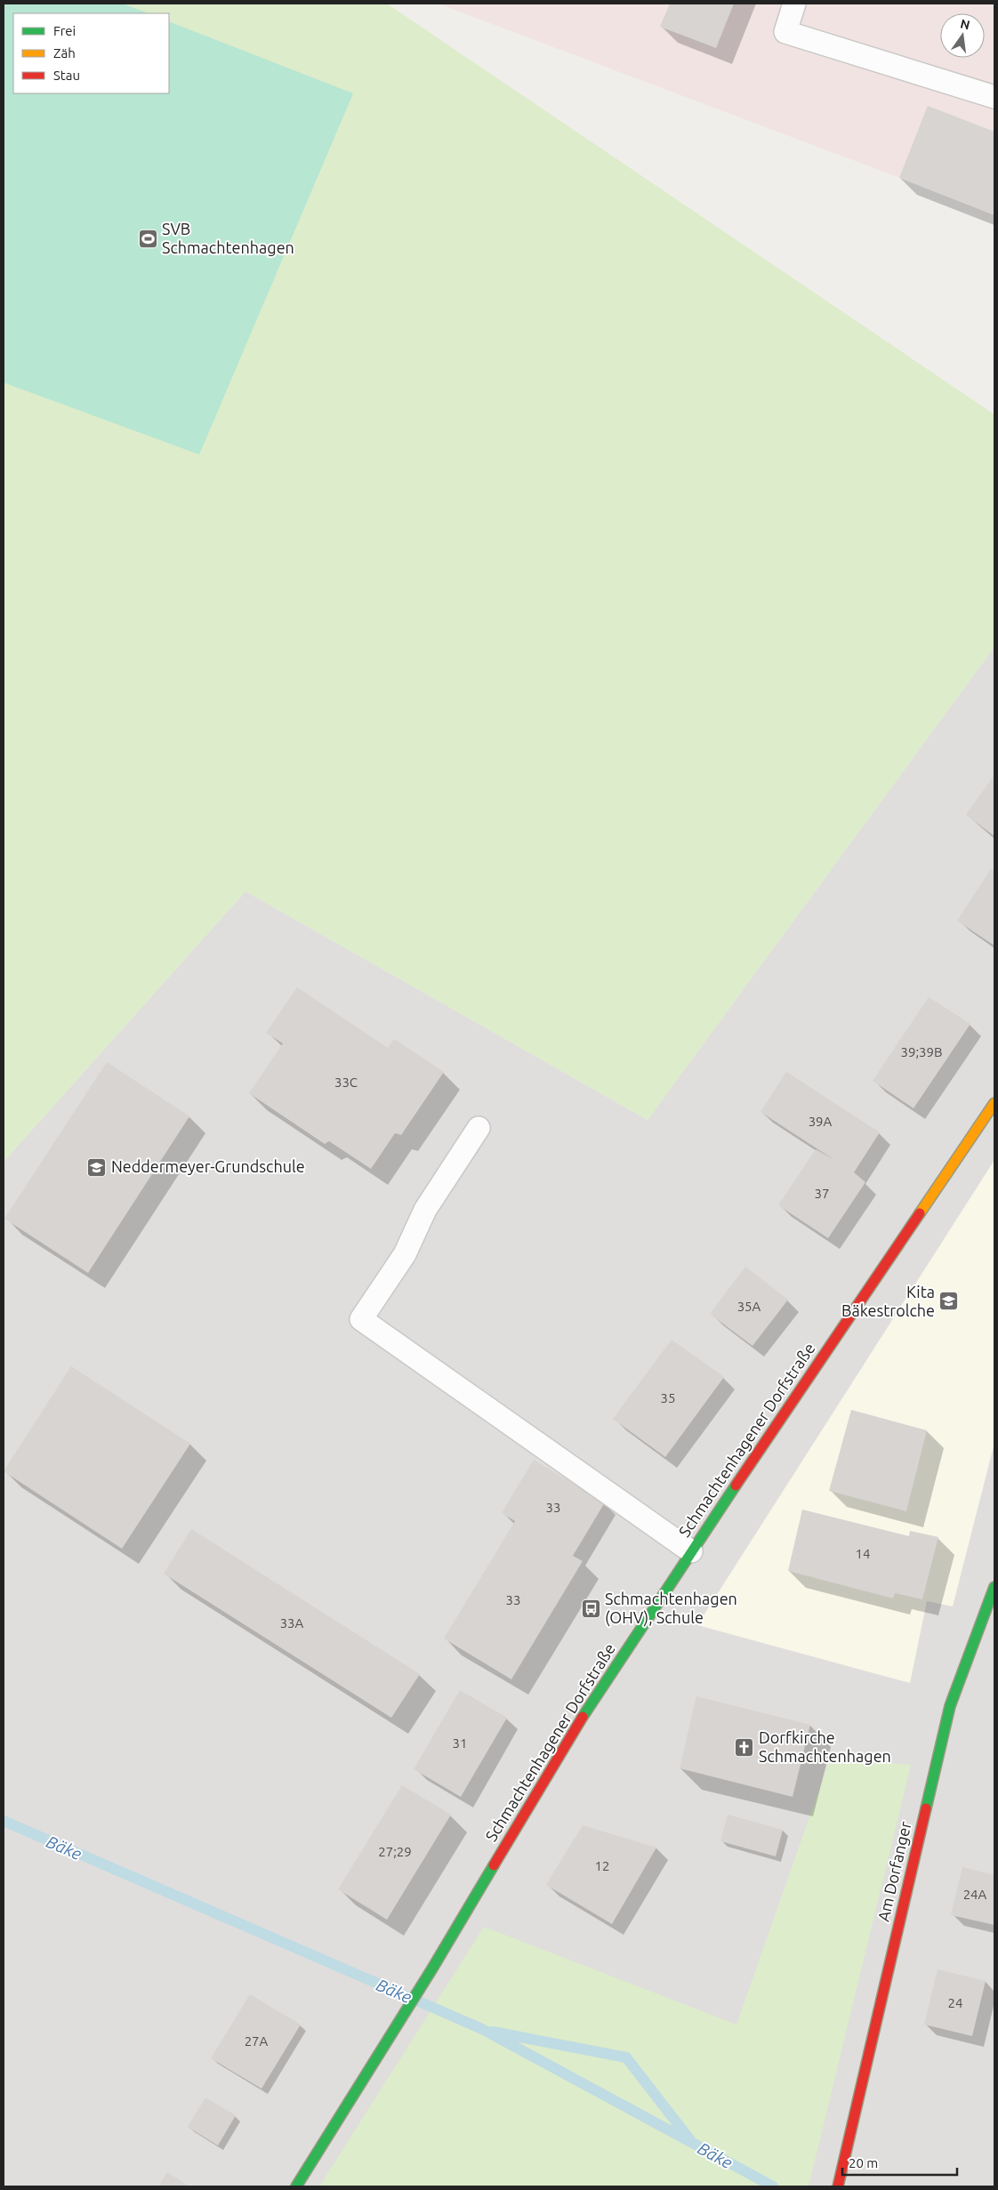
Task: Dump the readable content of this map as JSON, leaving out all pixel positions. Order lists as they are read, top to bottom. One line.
{"streets":{"main road":["Schmachtenhagener Dorfstraße","Am Dorfanger"]},"water":["Bäke"],"places":{"sports":["SVB Schmachtenhagen"],"school or university":["Neddermeyer-Grundschule","Kita Bäkestrolche"],"bus stop":["Schmachtenhagen (OHV), Schule"],"church":["Dorfkirche Schmachtenhagen"]},"house_numbers":["39;39B","33C","39A","37","35A","35","33","14","33","33A","31","27;29","12","24A","24","27A"],"legend":["Frei","Zäh","Stau"],"scale_bar":"20 m","north":"top"}
